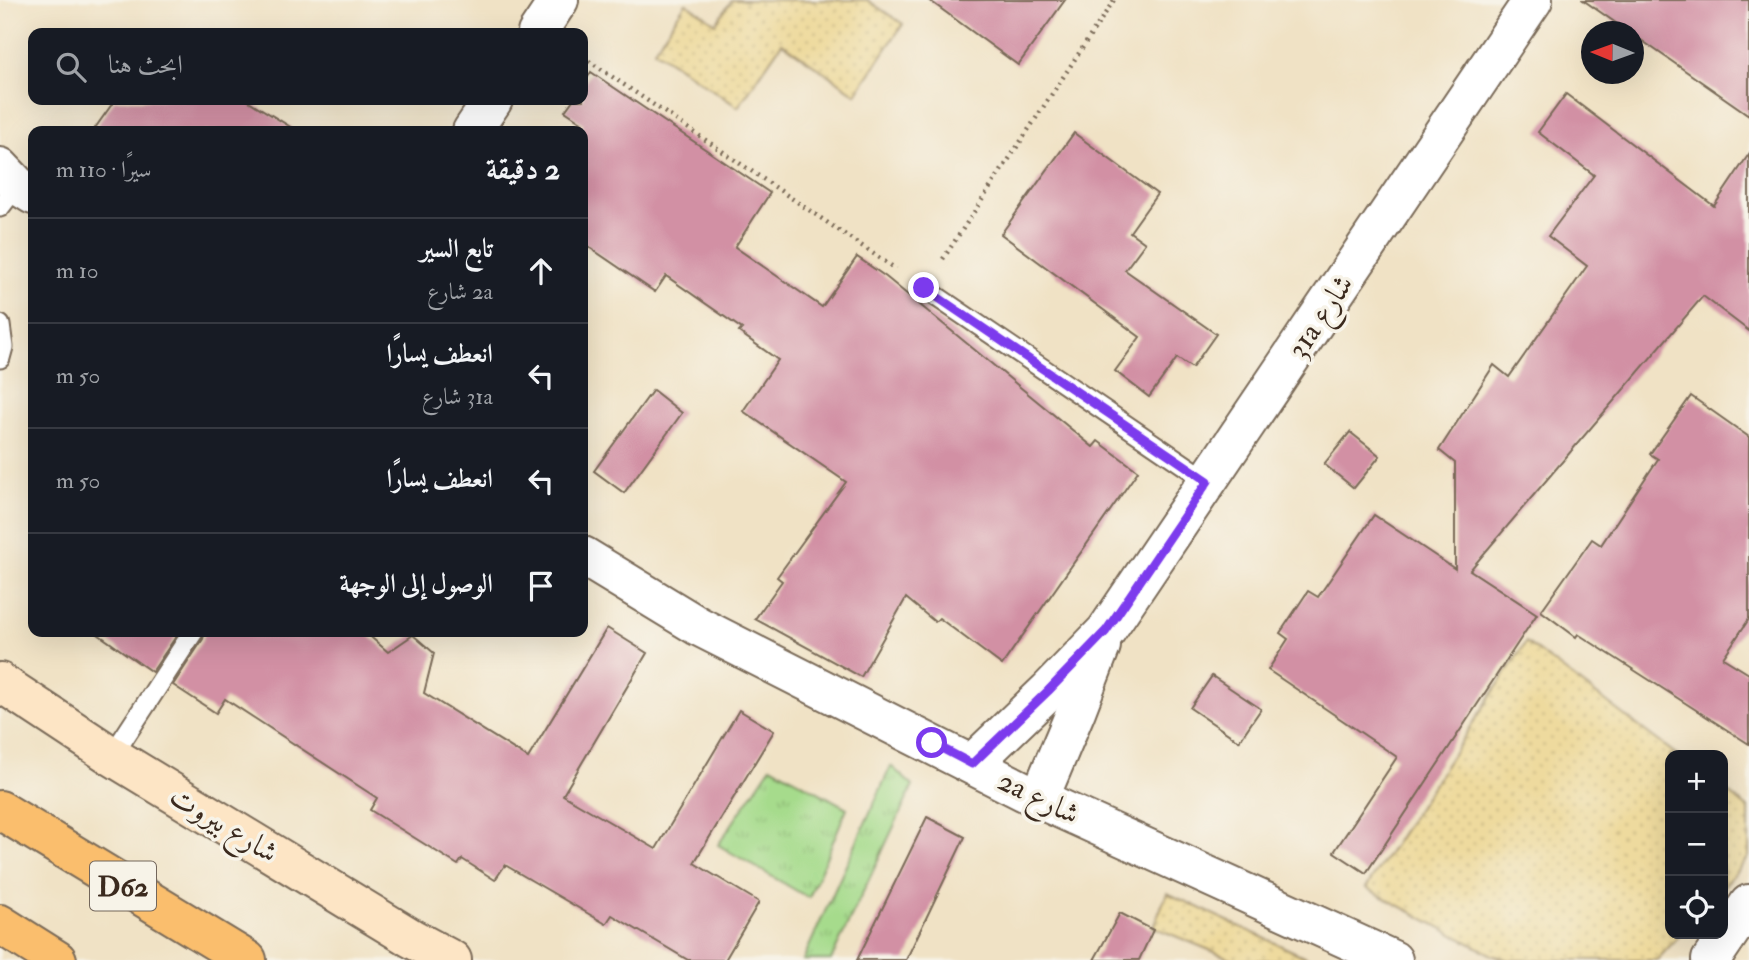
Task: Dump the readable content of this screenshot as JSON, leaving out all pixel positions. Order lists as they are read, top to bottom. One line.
{"streets":{"main road":["شارع بيروت","D62"],"street":["31a شارع","2a شارع"]},"crossings":[["31a شارع","2a شارع"]],"north":"left","page":{"search":"ابحث هنا","heading":["2 دقيقة","سيرًا · 110 m"],"list":[["تابع السير","2a شارع","10 m"],["انعطف يسارًا","31a شارع","50 m"],["انعطف يسارًا","50 m"],"الوصول إلى الوجهة"],"map_buttons":["+","−"]}}
